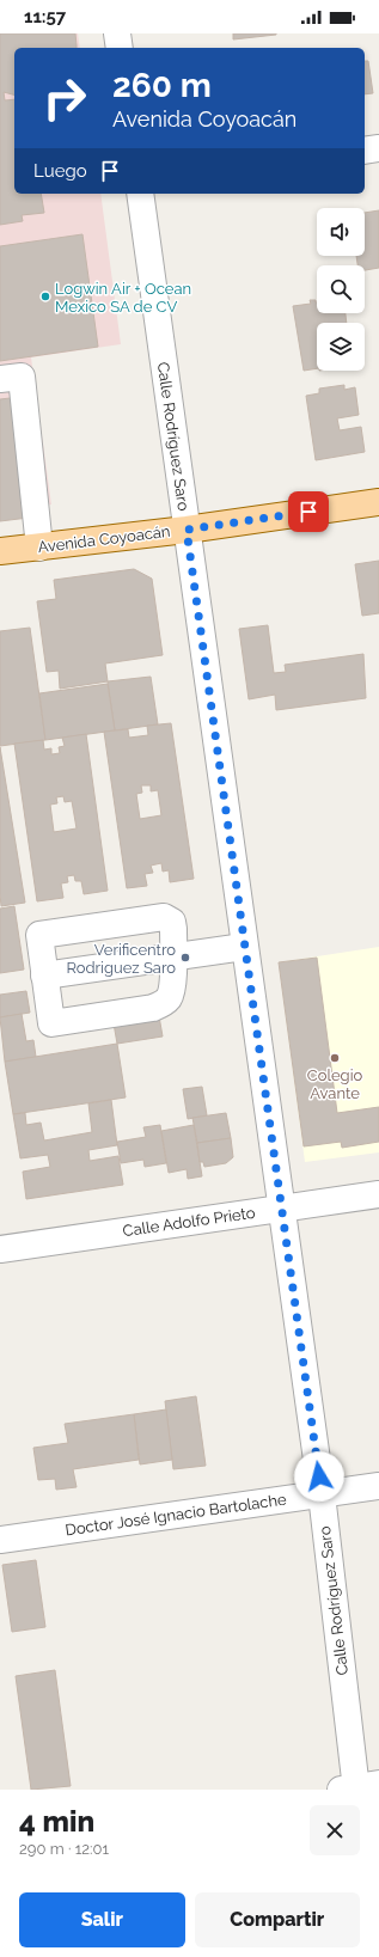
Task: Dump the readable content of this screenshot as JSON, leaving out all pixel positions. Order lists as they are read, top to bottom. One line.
{"streets":{"main road":["Avenida Coyoacán"],"street":["Calle Rodríguez Saro","Calle Adolfo Prieto","Doctor José Ignacio Bartolache"]},"crossings":[["Calle Rodríguez Saro","Avenida Coyoacán"],["Calle Rodríguez Saro","Calle Adolfo Prieto"],["Calle Rodríguez Saro","Doctor José Ignacio Bartolache"]],"places":["Logwin Air + Ocean Mexico SA de CV","Verificentro Rodriguez Saro","Colegio Avante"],"page":{"status":"11:57","turn":["260 m","Avenida Coyoacán"],"then":"Luego","heading":["4 min","290 m · 12:01"],"buttons":["Salir","Compartir"]}}
